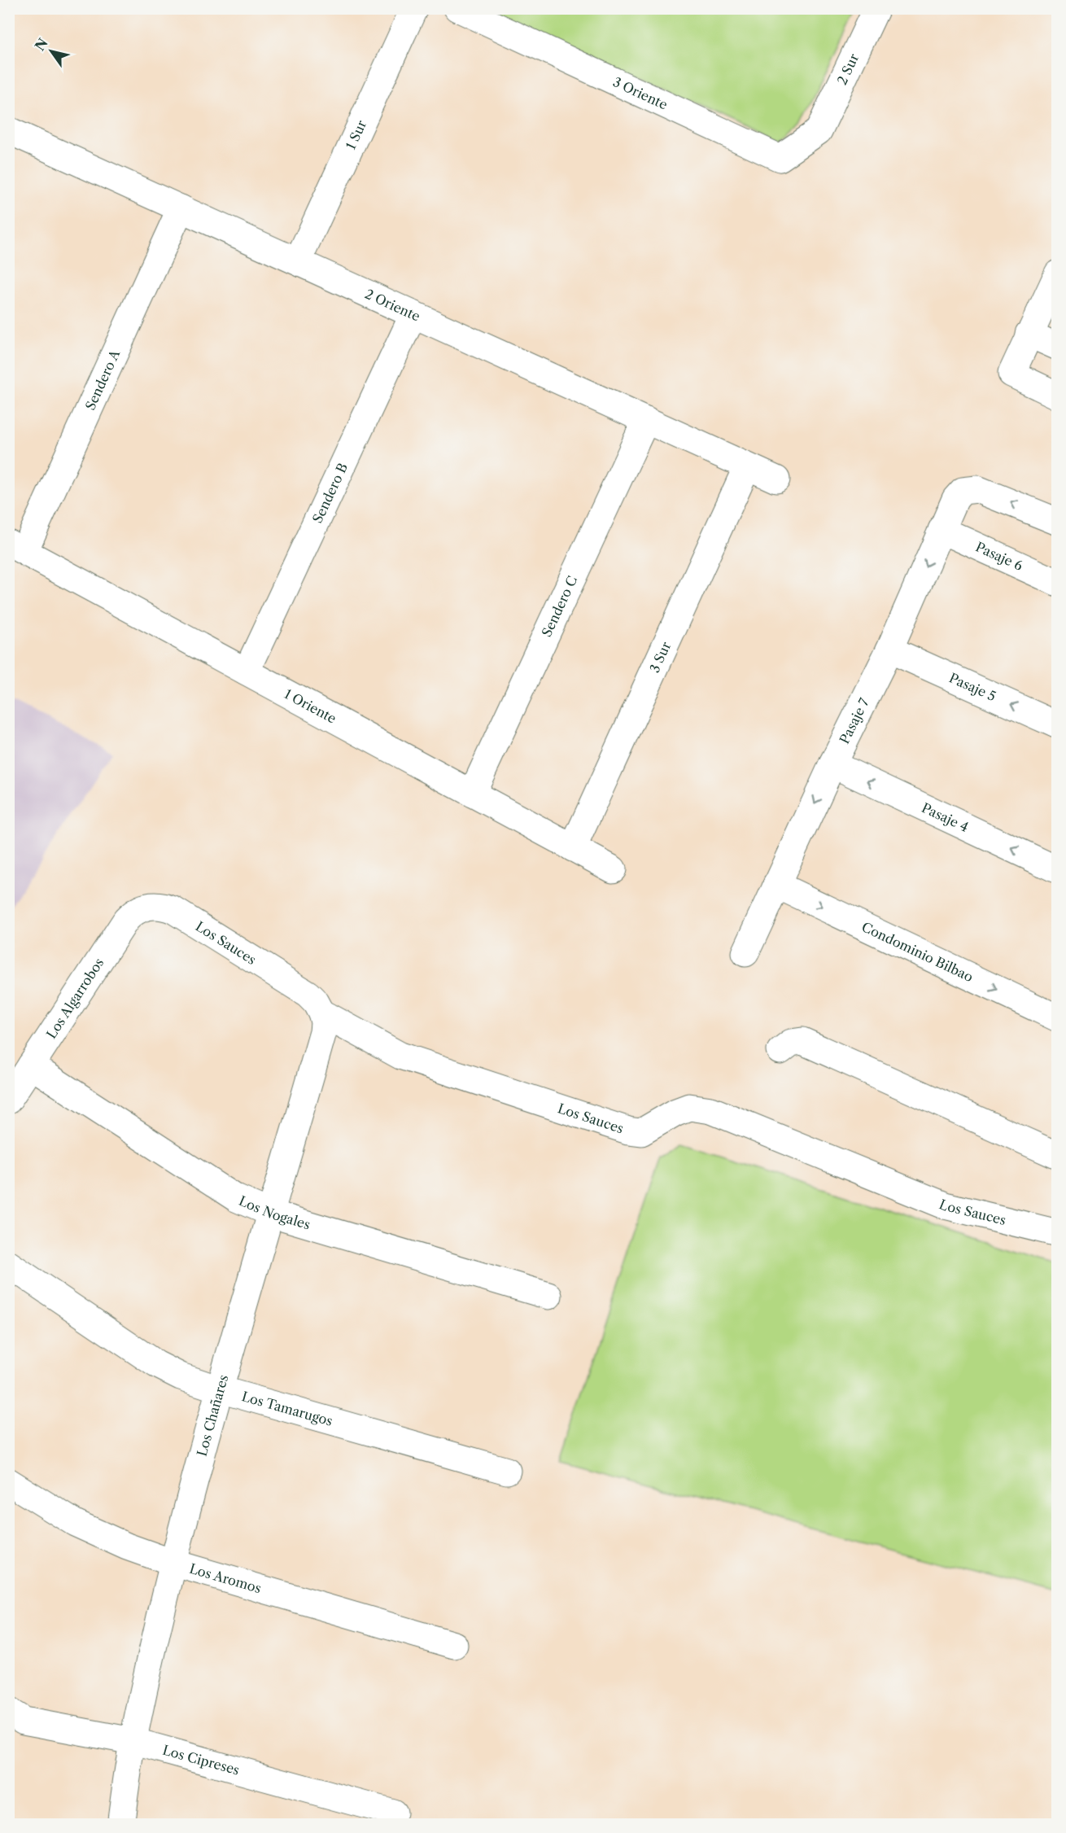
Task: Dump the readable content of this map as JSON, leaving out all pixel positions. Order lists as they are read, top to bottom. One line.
{"streets":{"street":["2 Sur","3 Oriente","1 Sur","2 Oriente","Sendero A","Sendero B","Pasaje 6","Sendero C","3 Sur","Pasaje 5","1 Oriente","Pasaje 7","Pasaje 4","Los Sauces","Condominio Bilbao","Los Algarrobos","Los Nogales","Los Tamarugos","Los Chañares","Los Aromos","Los Cipreses"]},"crossings":[["2 Sur","3 Oriente"],["1 Sur","2 Oriente"],["2 Oriente","Sendero A"],["2 Oriente","Sendero B"],["2 Oriente","Sendero C"],["2 Oriente","3 Sur"],["Sendero A","1 Oriente"],["Sendero B","1 Oriente"],["Pasaje 6","Pasaje 7"],["Sendero C","1 Oriente"],["3 Sur","1 Oriente"],["Pasaje 5","Pasaje 7"],["Pasaje 7","Pasaje 4"],["Pasaje 7","Condominio Bilbao"],["Los Sauces","Los Algarrobos"],["Los Sauces","Los Chañares"],["Los Algarrobos","Los Nogales"],["Los Nogales","Los Chañares"],["Los Tamarugos","Los Chañares"],["Los Chañares","Los Aromos"],["Los Chañares","Los Cipreses"]],"one_way":["Pasaje 5","Pasaje 7","Pasaje 4"],"north":"top left"}
